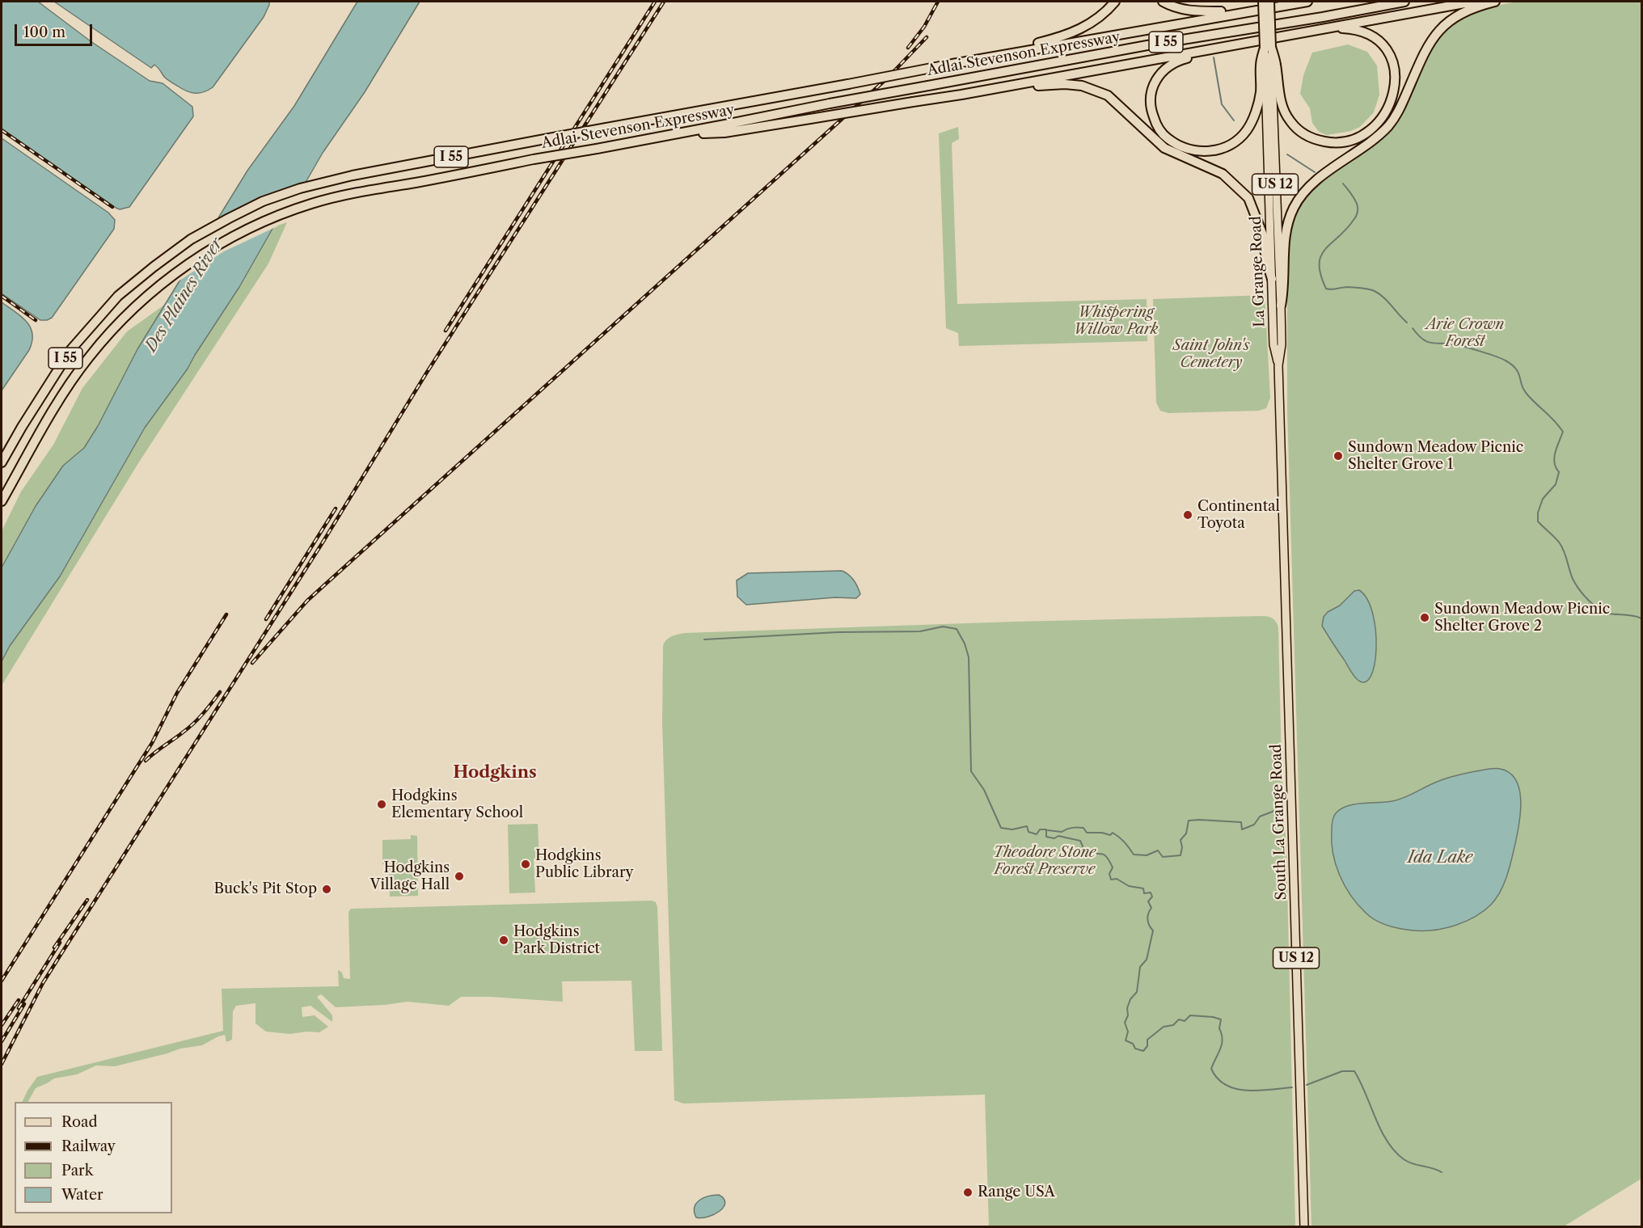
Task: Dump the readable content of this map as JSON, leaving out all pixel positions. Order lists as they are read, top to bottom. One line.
{"streets":{"highway":["I 55","Adlai Stevenson Expressway"],"main road":["US 12","La Grange Road","South La Grange Road"]},"crossings":[["La Grange Road","South La Grange Road"]],"districts":["Hodgkins"],"water":["Des Plaines River","Ida Lake"],"parks":["Whispering Willow Park","Arie Crown Forest","Saint John's Cemetery","Theodore Stone Forest Preserve"],"places":["Sundown Meadow Picnic Shelter Grove 1","Continental Toyota","Sundown Meadow Picnic Shelter Grove 2","Hodgkins Elementary School","Hodgkins Public Library","Hodgkins Village Hall","Buck's Pit Stop","Hodgkins Park District","Range USA"],"legend":["Road","Railway","Park","Water"],"scale_bar":"100 m"}
